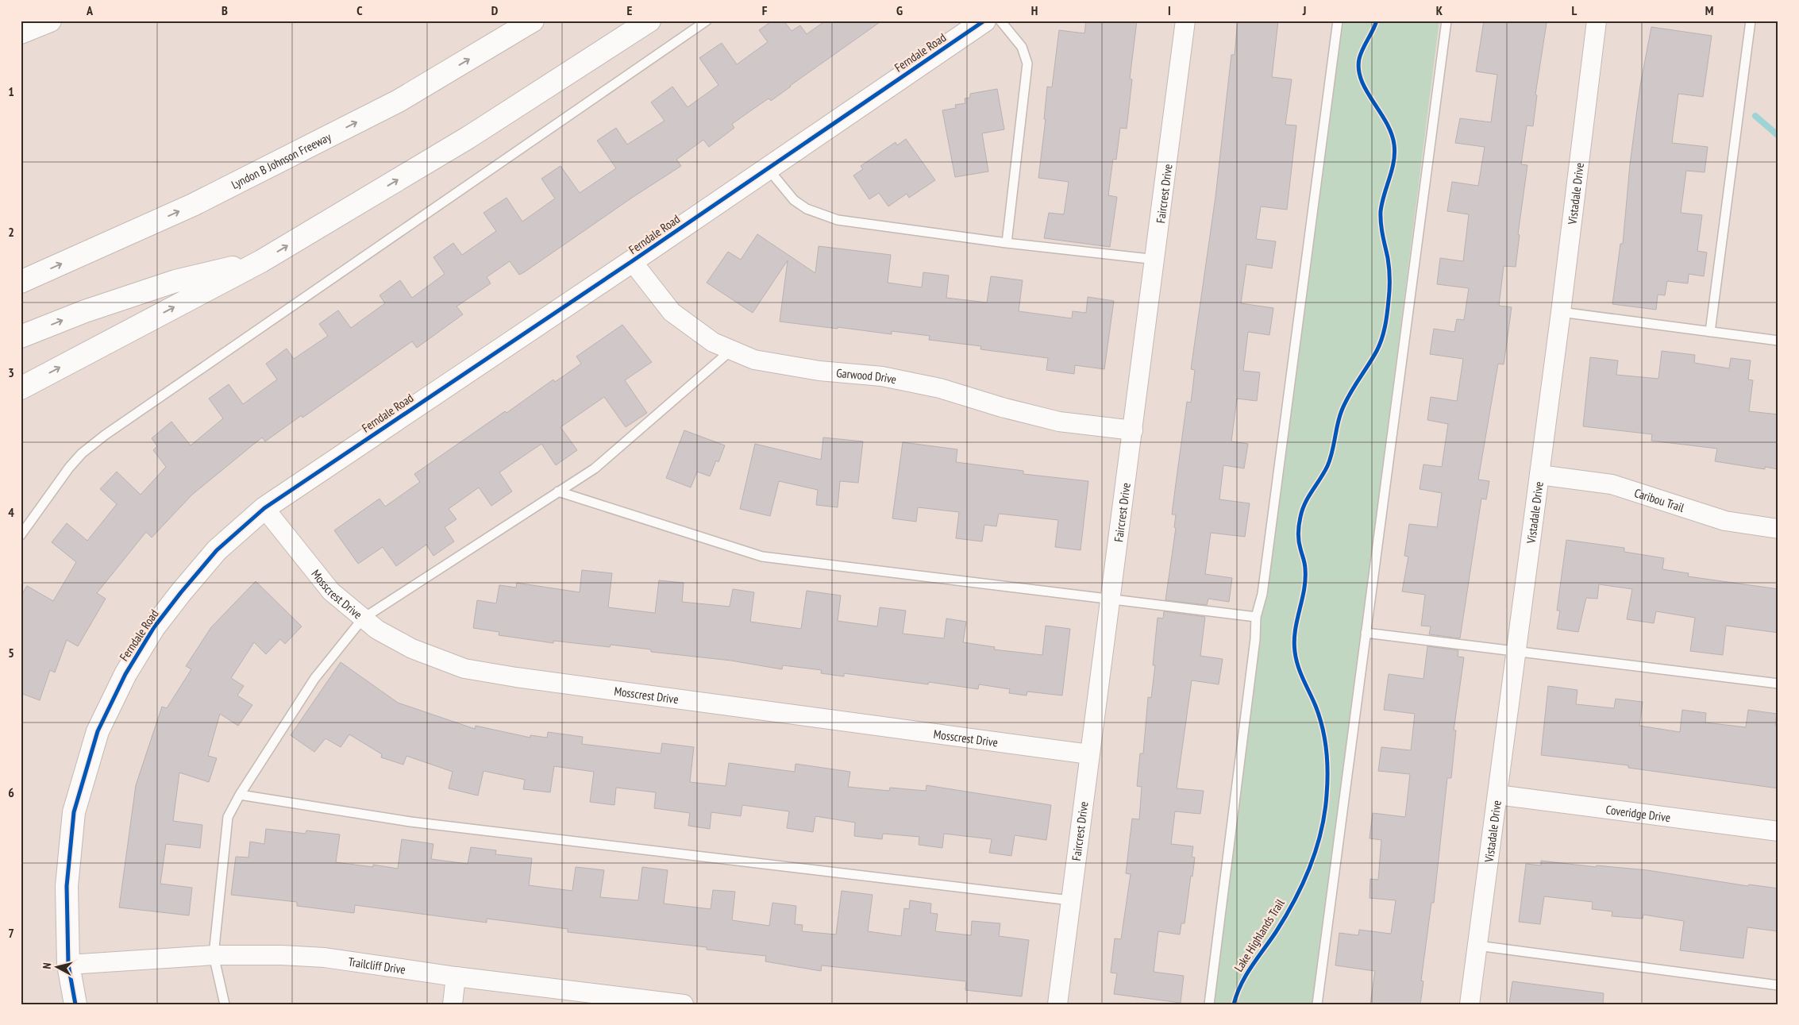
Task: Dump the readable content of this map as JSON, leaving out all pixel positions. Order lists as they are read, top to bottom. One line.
{"streets":{"main road":["Ferndale Road","Lyndon B Johnson Freeway"],"street":["Faircrest Drive","Vistadale Drive","Garwood Drive","Caribou Trail","Mosscrest Drive","Coveridge Drive","Trailcliff Drive"],"cycle path":["Lake Highlands Trail"]},"crossings":[["Ferndale Road","Garwood Drive"],["Ferndale Road","Mosscrest Drive"],["Ferndale Road","Trailcliff Drive"],["Faircrest Drive","Garwood Drive"],["Faircrest Drive","Mosscrest Drive"],["Vistadale Drive","Caribou Trail"],["Vistadale Drive","Coveridge Drive"]],"north":"left","grid":{"columns":["A","B","C","D","E","F","G","H","I","J","K","L","M"],"rows":["1","2","3","4","5","6","7"]}}
